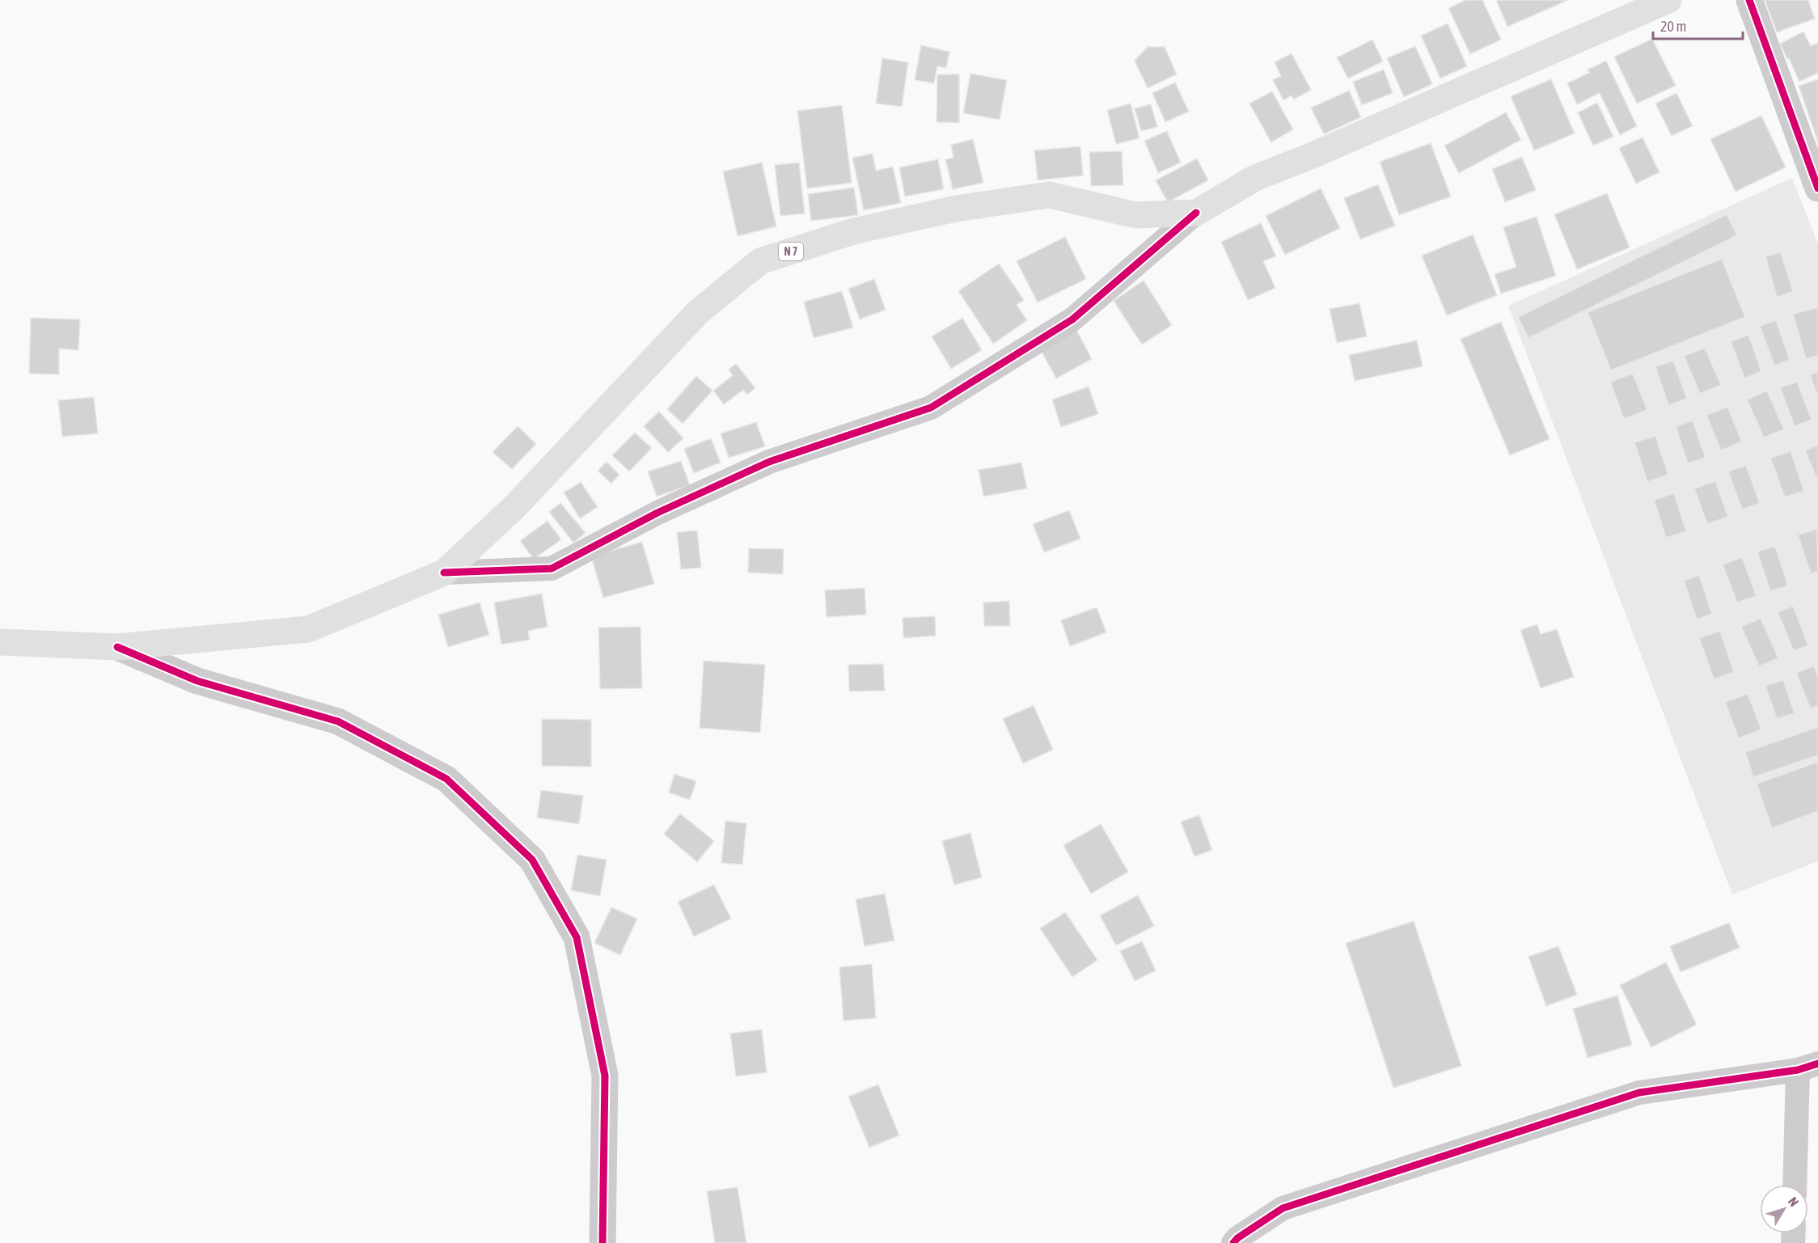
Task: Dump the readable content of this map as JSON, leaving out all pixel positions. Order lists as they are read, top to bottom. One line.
{"streets":{"main road":["N 7"]},"scale_bar":"20 m","north":"top right"}
